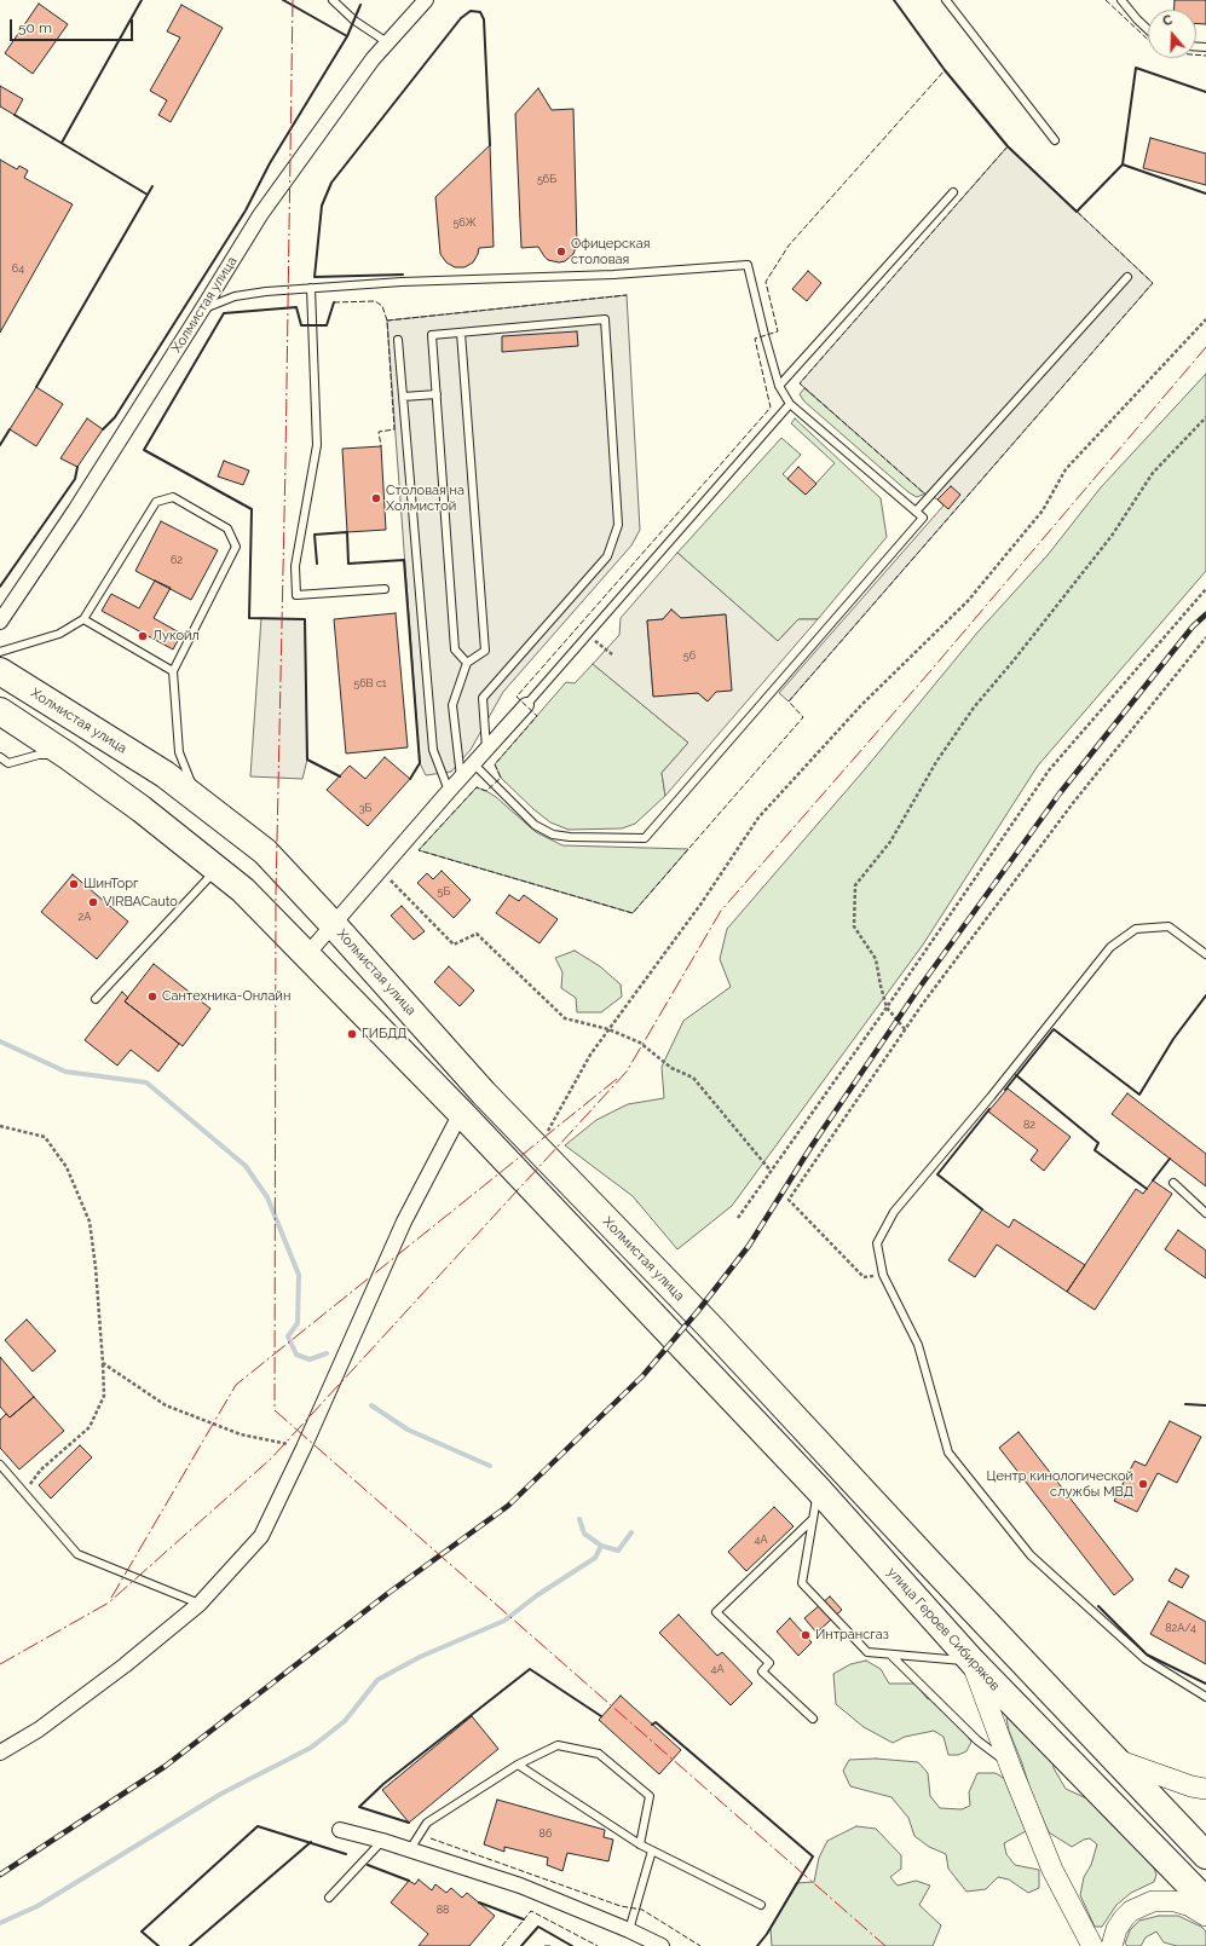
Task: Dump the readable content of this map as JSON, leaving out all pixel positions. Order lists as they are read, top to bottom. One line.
{"streets":{"highway":["Холмистая улица","улица Героев Сибиряков"]},"places":["Офицерская столовая","Столовая на Холмистой","Лукойл","ШинТорг","VIRBACauto","Сантехника-Онлайн","ГИБДД","Центр кинологической службы МВД","Интрансгаз"],"house_numbers":["56Б","56Ж","64","62","56","56В с1","3Б","5Б","2А","82","4А","82А/4","4А","86","88"],"scale_bar":"50 m","north":"top"}
